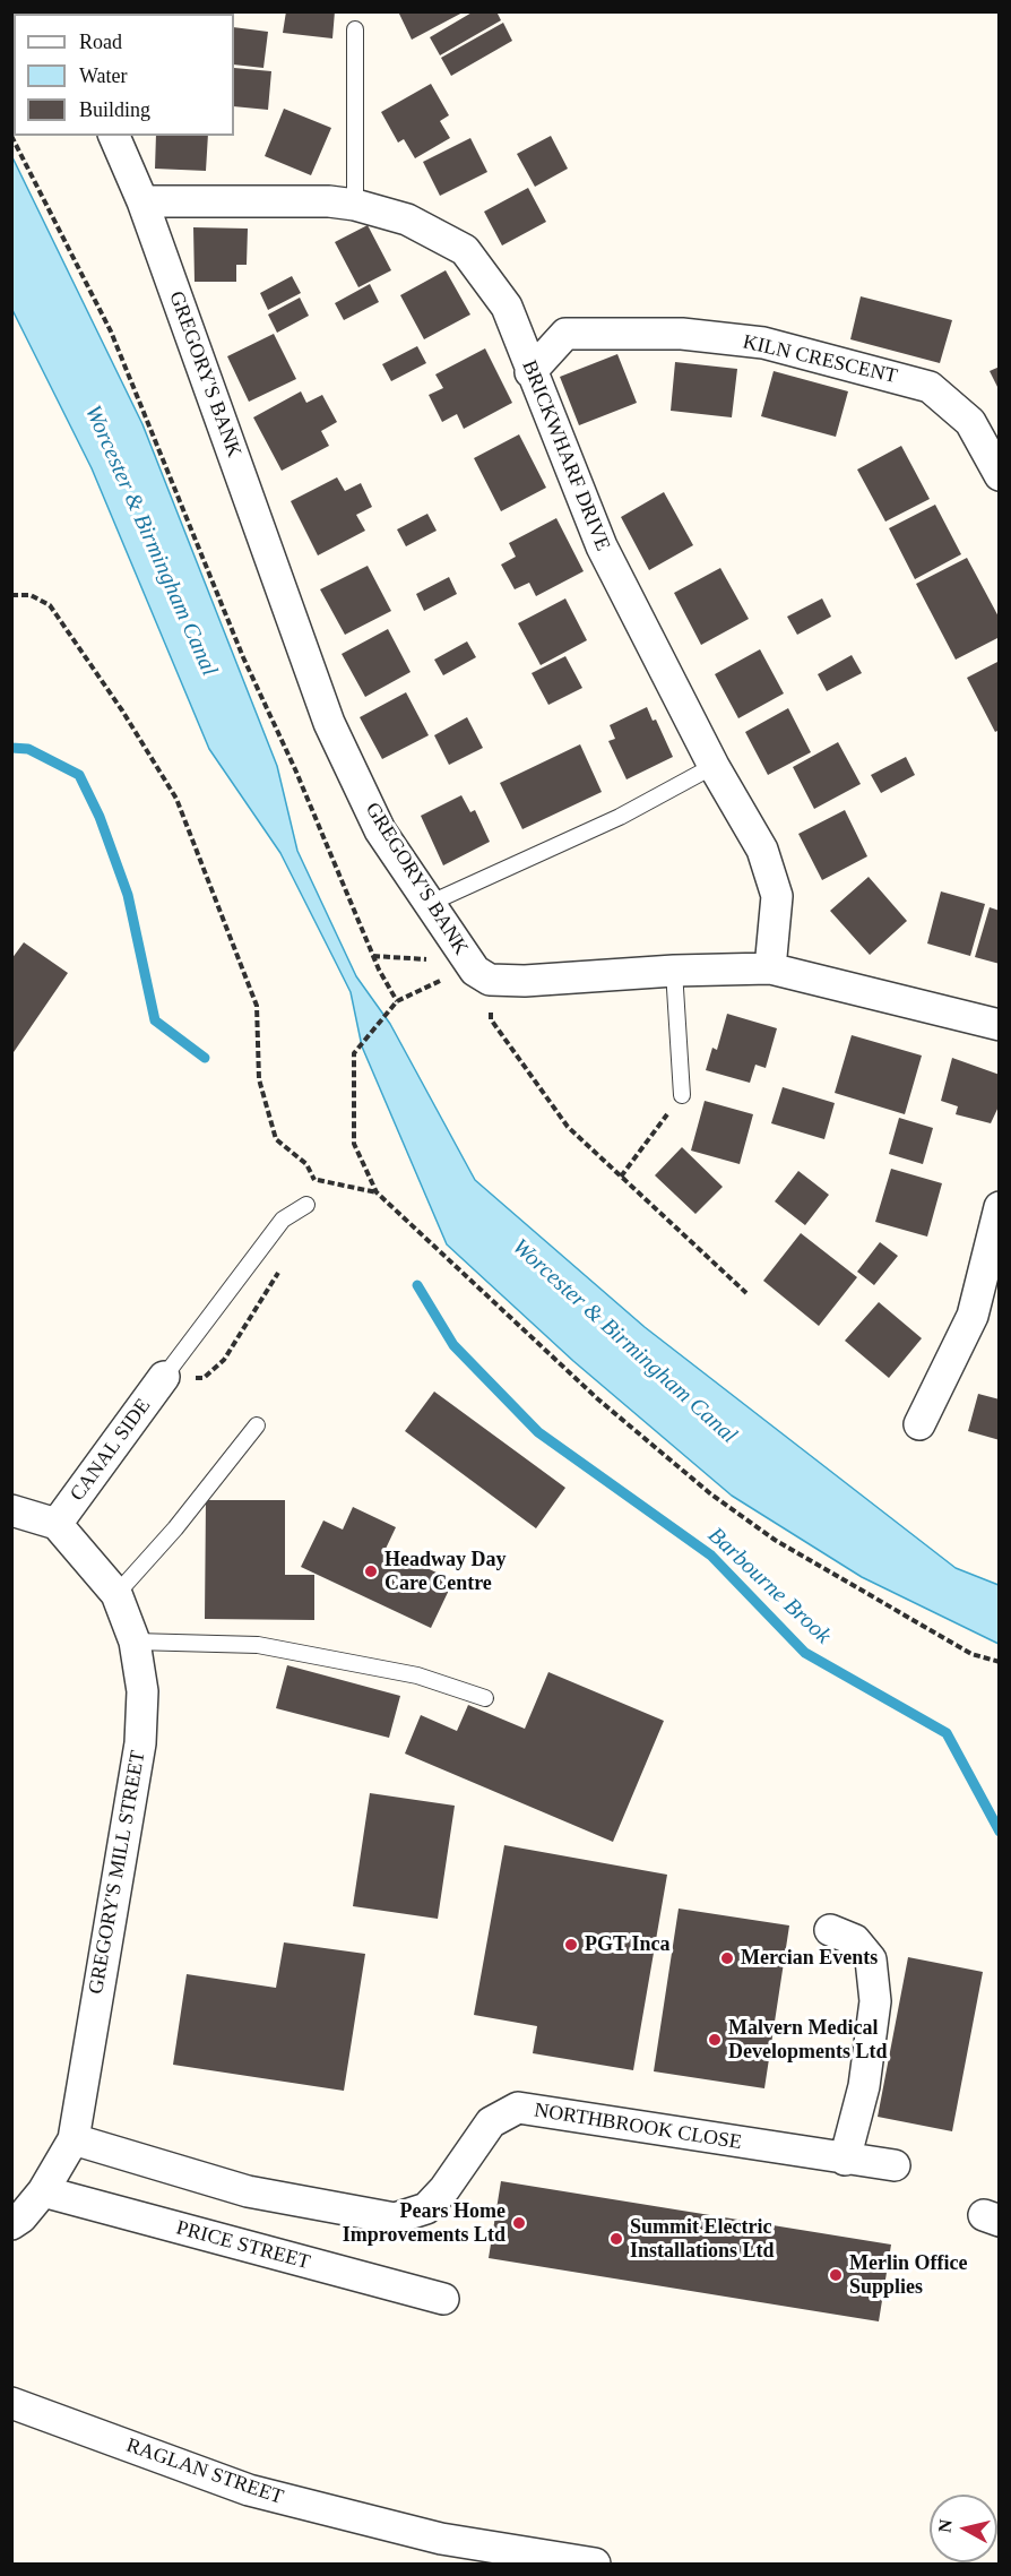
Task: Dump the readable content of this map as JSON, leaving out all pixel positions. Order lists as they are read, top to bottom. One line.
{"streets":{"street":["KILN CRESCENT","GREGORY'S BANK","BRICKWHARF DRIVE","CANAL SIDE","GREGORY'S MILL STREET","NORTHBROOK CLOSE","PRICE STREET","RAGLAN STREET"]},"crossings":[["KILN CRESCENT","BRICKWHARF DRIVE"],["GREGORY'S BANK","BRICKWHARF DRIVE"],["CANAL SIDE","GREGORY'S MILL STREET"],["GREGORY'S MILL STREET","NORTHBROOK CLOSE"],["GREGORY'S MILL STREET","PRICE STREET"]],"water":["Worcester & Birmingham Canal","Barbourne Brook"],"places":["Headway Day Care Centre","PGT Inca","Mercian Events","Malvern Medical Developments Ltd","Pears Home Improvements Ltd","Summit Electric Installations Ltd","Merlin Office Supplies"],"legend":["Road","Water","Building"],"north":"left"}
